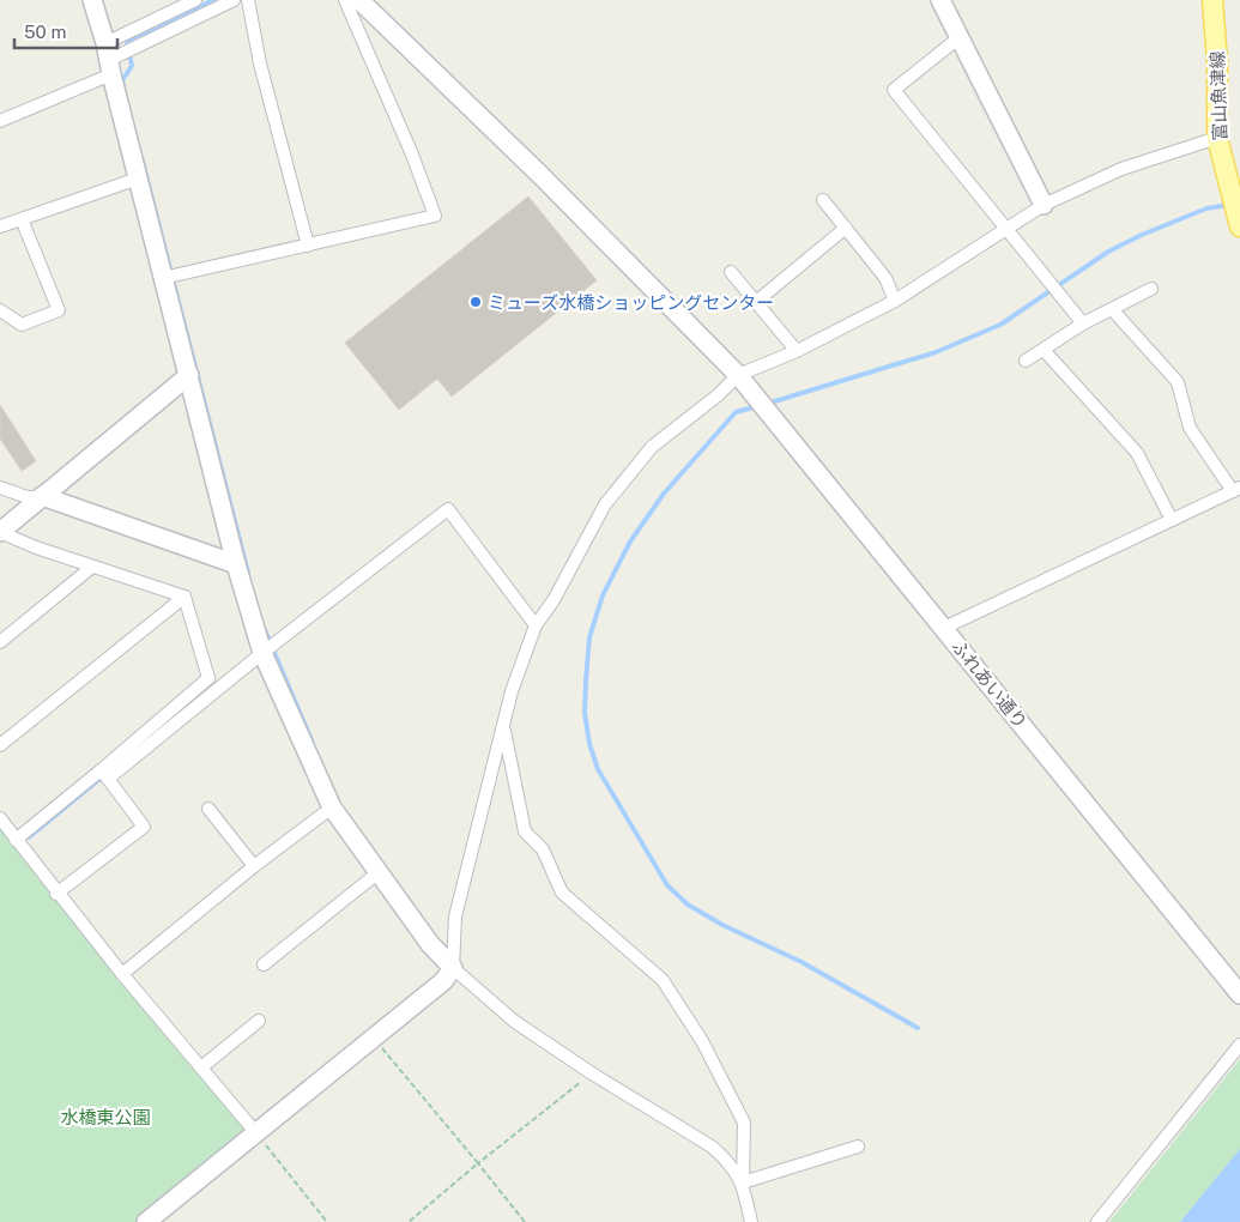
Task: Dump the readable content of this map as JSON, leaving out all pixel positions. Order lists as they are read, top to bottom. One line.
{"streets":{"main road":["富山魚津線"],"street":["ふれあい通り"]},"parks":["水橋東公園"],"places":["ミューズ水橋ショッピングセンター"],"scale_bar":"50 m"}
